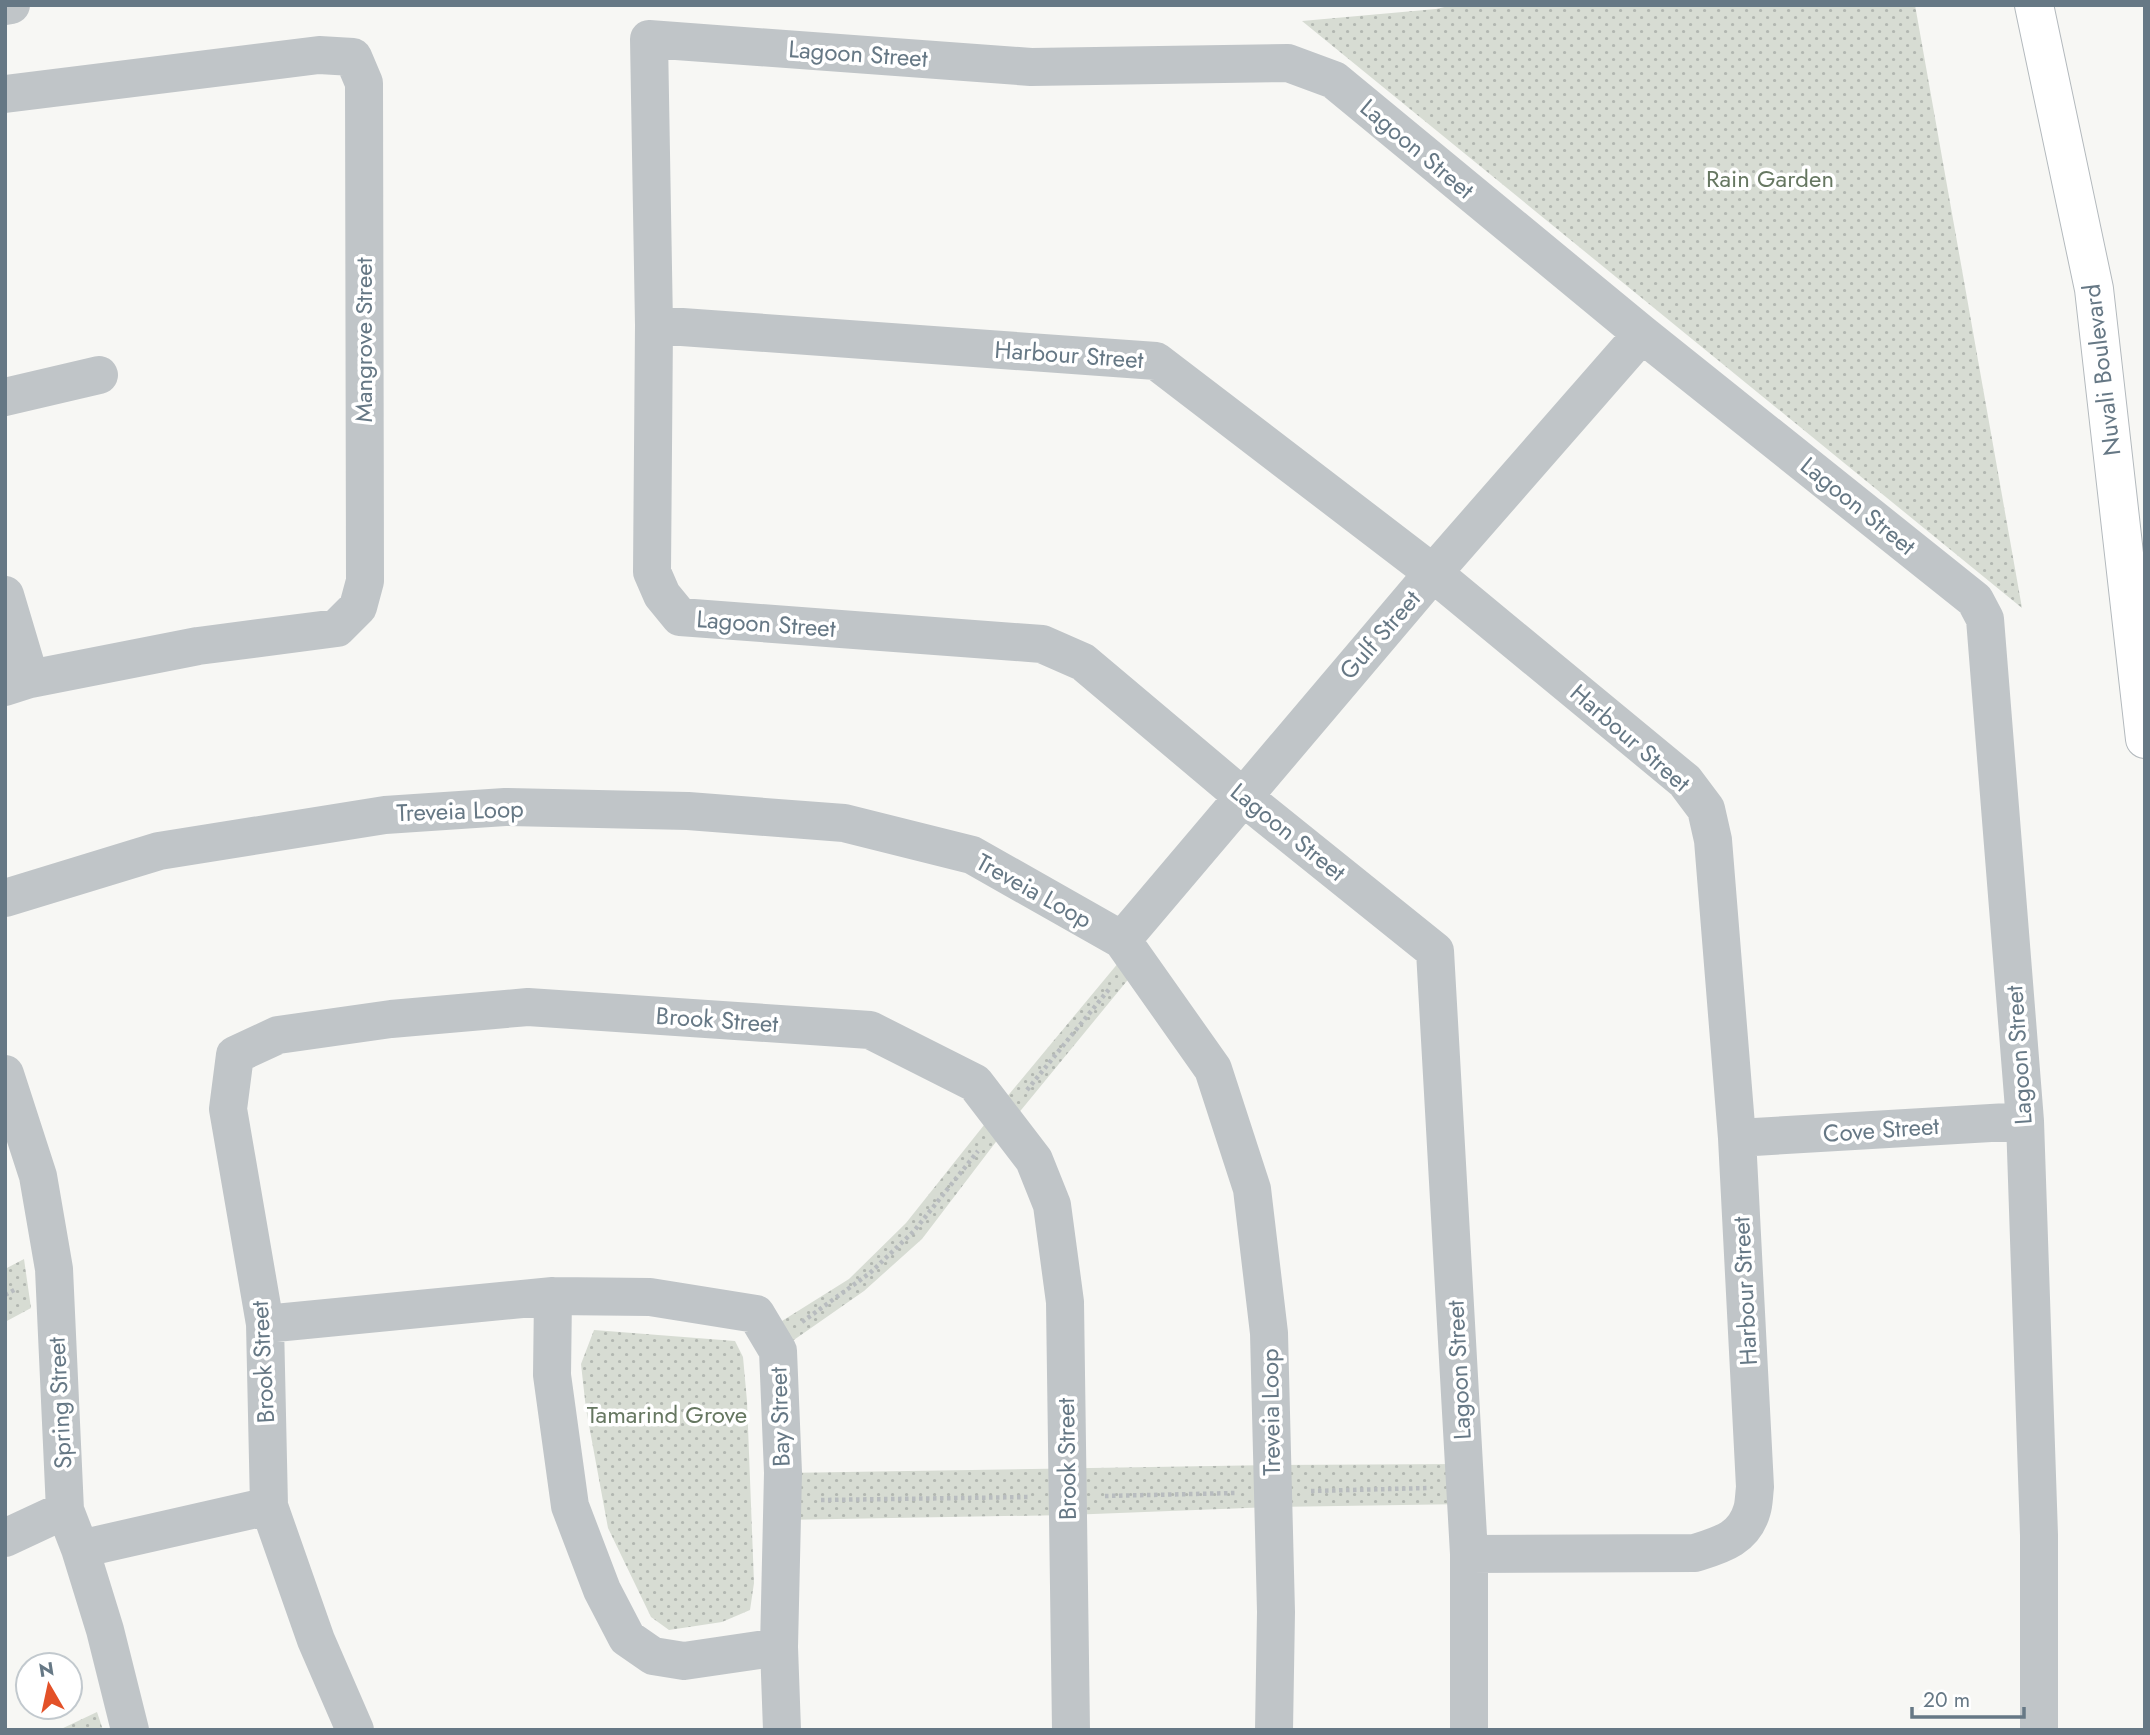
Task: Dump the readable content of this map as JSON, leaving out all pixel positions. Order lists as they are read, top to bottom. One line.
{"streets":{"street":["Lagoon Street","Mangrove Street","Harbour Street","Nuvali Boulevard","Gulf Street","Treveia Loop","Brook Street","Cove Street","Spring Street","Bay Street"]},"crossings":[["Lagoon Street","Harbour Street"],["Lagoon Street","Gulf Street"],["Lagoon Street","Cove Street"],["Harbour Street","Gulf Street"],["Harbour Street","Cove Street"],["Gulf Street","Treveia Loop"],["Brook Street","Bay Street"]],"parks":["Rain Garden","Tamarind Grove"],"scale_bar":"20 m","north":"top"}
